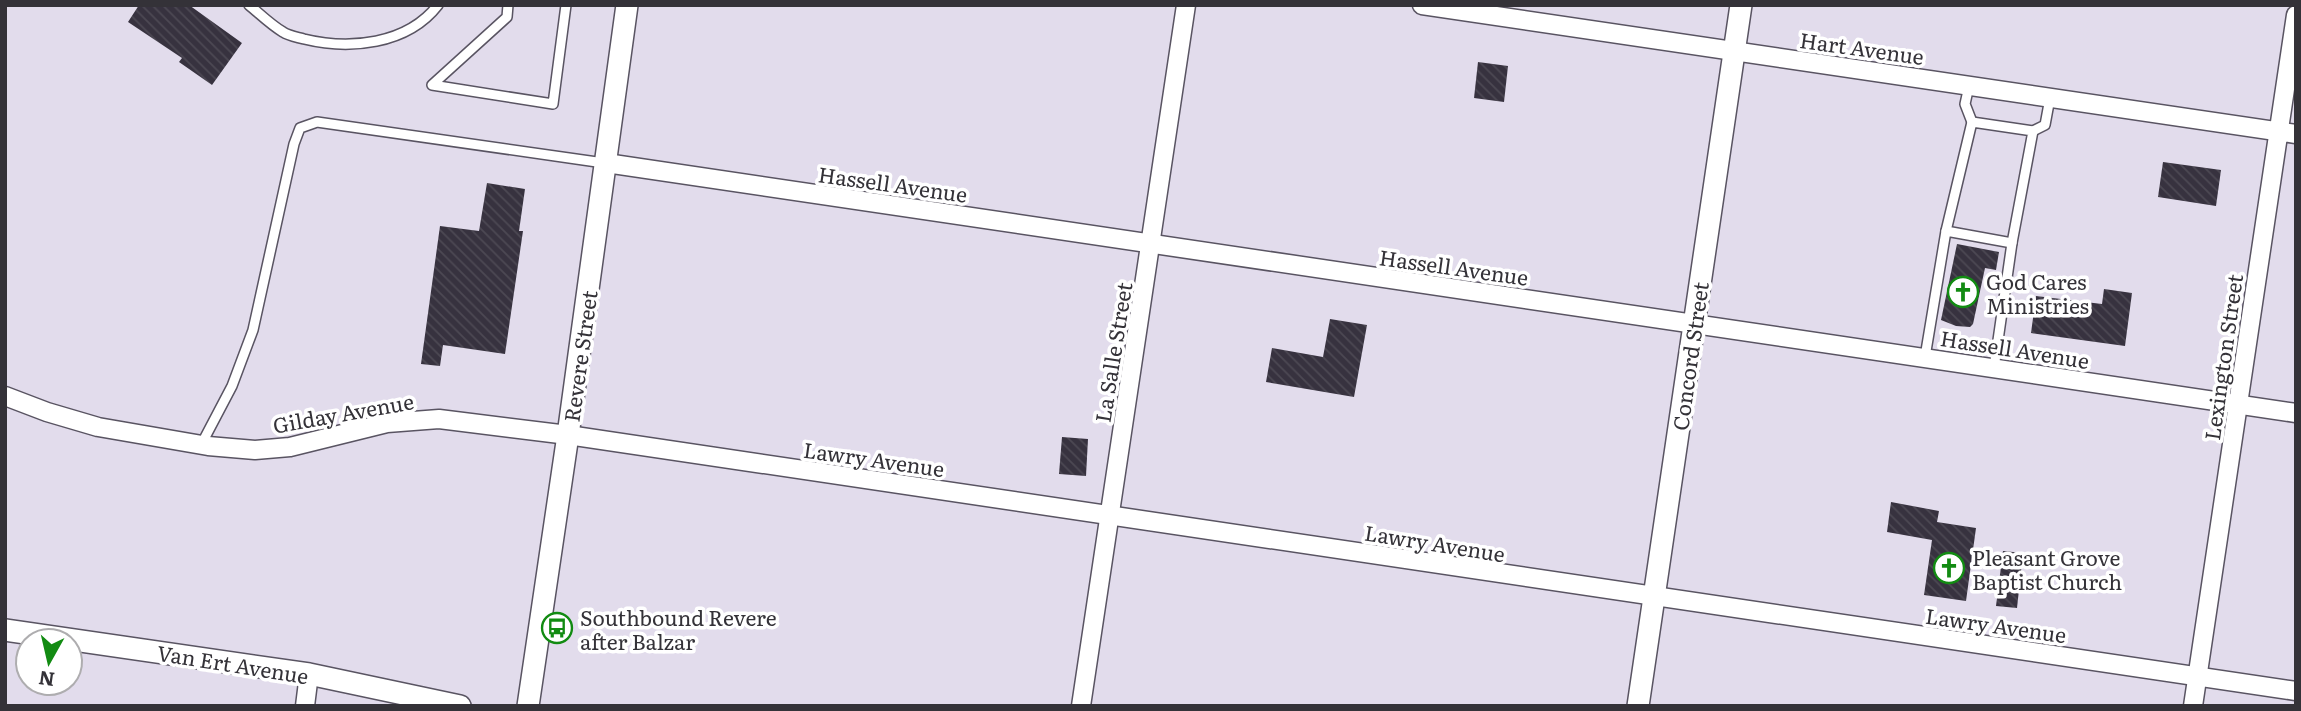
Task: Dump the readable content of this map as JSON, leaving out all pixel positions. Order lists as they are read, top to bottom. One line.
{"streets":{"street":["Hart Avenue","Hassell Avenue","La Salle Street","Revere Street","Concord Street","Lexington Street","Gilday Avenue","Lawry Avenue","Van Ert Avenue"]},"crossings":[["Hart Avenue","Concord Street"],["Hart Avenue","Lexington Street"],["Hassell Avenue","La Salle Street"],["Hassell Avenue","Revere Street"],["Hassell Avenue","Concord Street"],["Hassell Avenue","Lexington Street"],["La Salle Street","Lawry Avenue"],["Revere Street","Gilday Avenue"],["Revere Street","Lawry Avenue"],["Concord Street","Lawry Avenue"],["Lexington Street","Lawry Avenue"],["Gilday Avenue","Lawry Avenue"]],"places":{"church":["God Cares Ministries","Pleasant Grove Baptist Church"],"bus stop":["Southbound Revere after Balzar"]},"north":"bottom"}
